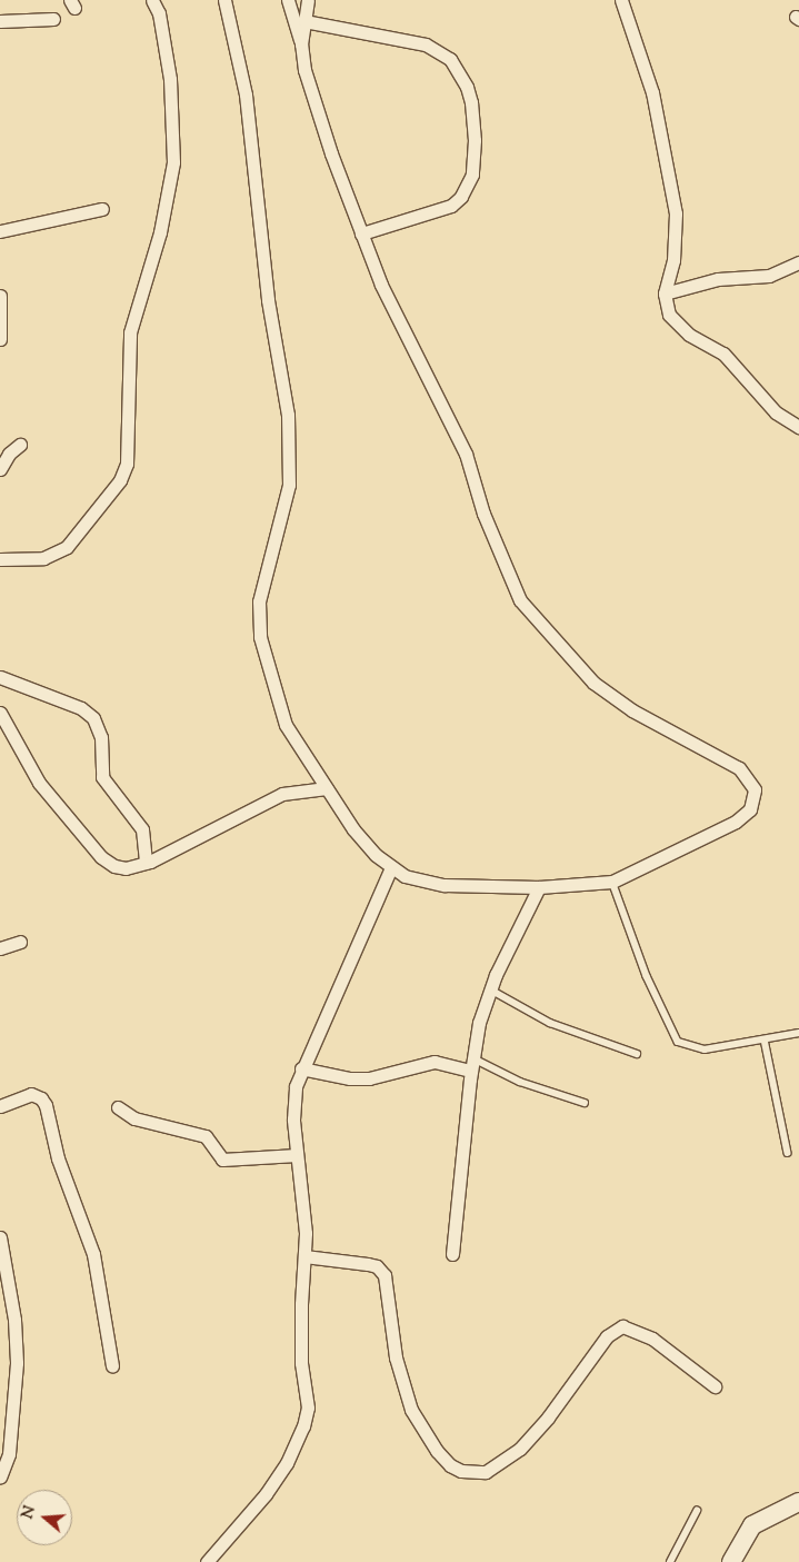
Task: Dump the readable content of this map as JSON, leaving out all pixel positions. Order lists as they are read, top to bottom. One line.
{"north":"left"}
